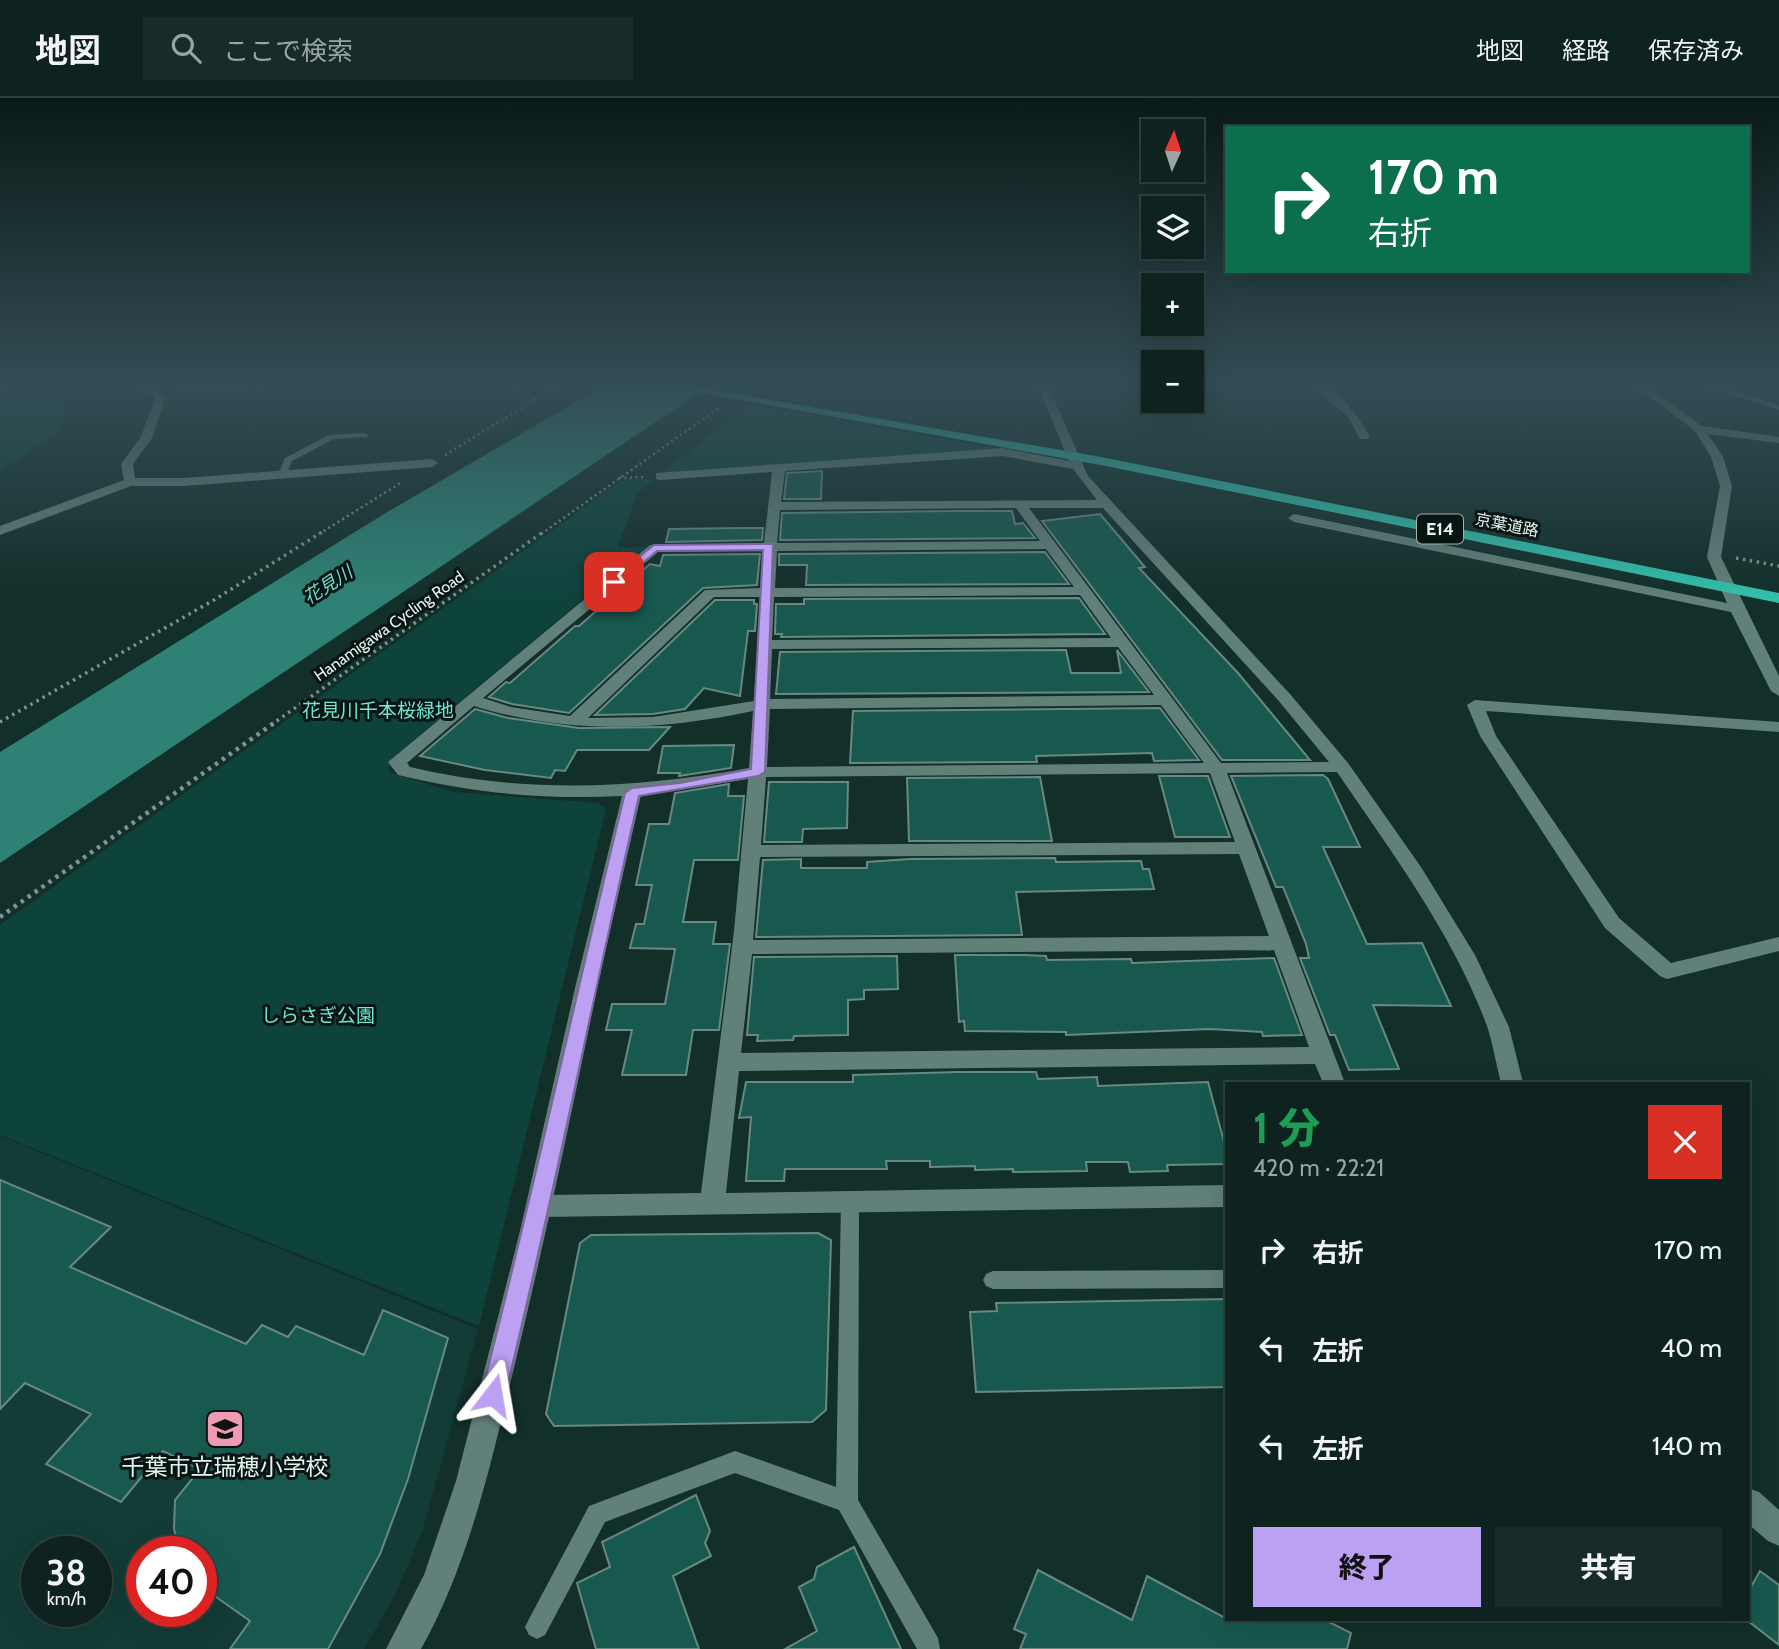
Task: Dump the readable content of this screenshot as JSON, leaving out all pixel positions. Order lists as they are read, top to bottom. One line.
{"streets":{"highway":["京葉道路","E14"],"path":["Hanamigawa Cycling Road"]},"water":["花見川"],"parks":["花見川千本桜緑地","しらさぎ公園"],"places":{"school or university":["千葉市立瑞穂小学校"]},"north":"top","page":{"header":"地図","search":"ここで検索","nav":["地図","経路","保存済み"],"map_buttons":["+","−"],"turn":["170 m","右折"],"heading":["1 分","420 m · 22:21"],"list":[{"name":"右折","value":"170 m"},{"name":"左折","value":"40 m"},{"name":"左折","value":"140 m"}],"buttons":["終了","共有"],"speed":"38 km/h","limit":"40"}}
